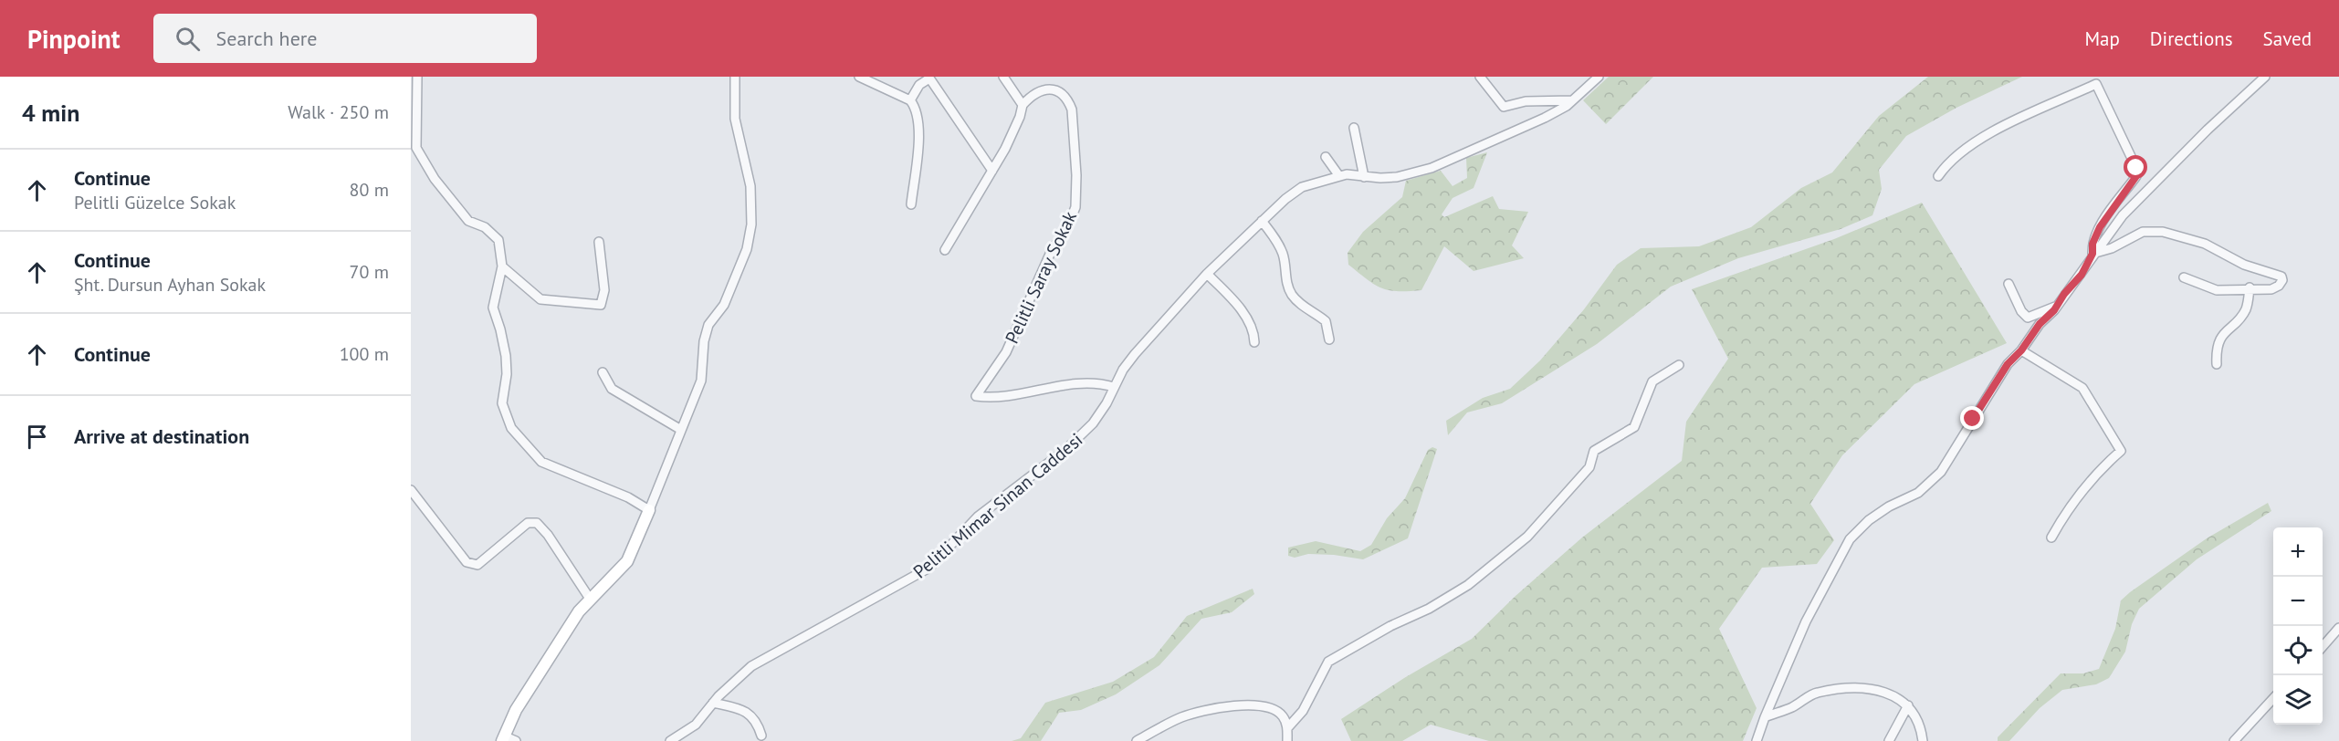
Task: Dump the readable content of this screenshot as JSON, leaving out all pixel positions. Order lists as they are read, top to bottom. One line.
{"streets":{"street":["Pelitli Saray Sokak","Pelitli Mimar Sinan Caddesi"]},"crossings":[["Pelitli Saray Sokak","Pelitli Mimar Sinan Caddesi"]],"page":{"header":"Pinpoint","search":"Search here","nav":["Map","Directions","Saved"],"heading":["4 min","Walk · 250 m"],"list":[["Continue","Pelitli Güzelce Sokak","80 m"],["Continue","Şht. Dursun Ayhan Sokak","70 m"],["Continue","100 m"],"Arrive at destination"],"map_buttons":["+","−"]}}
